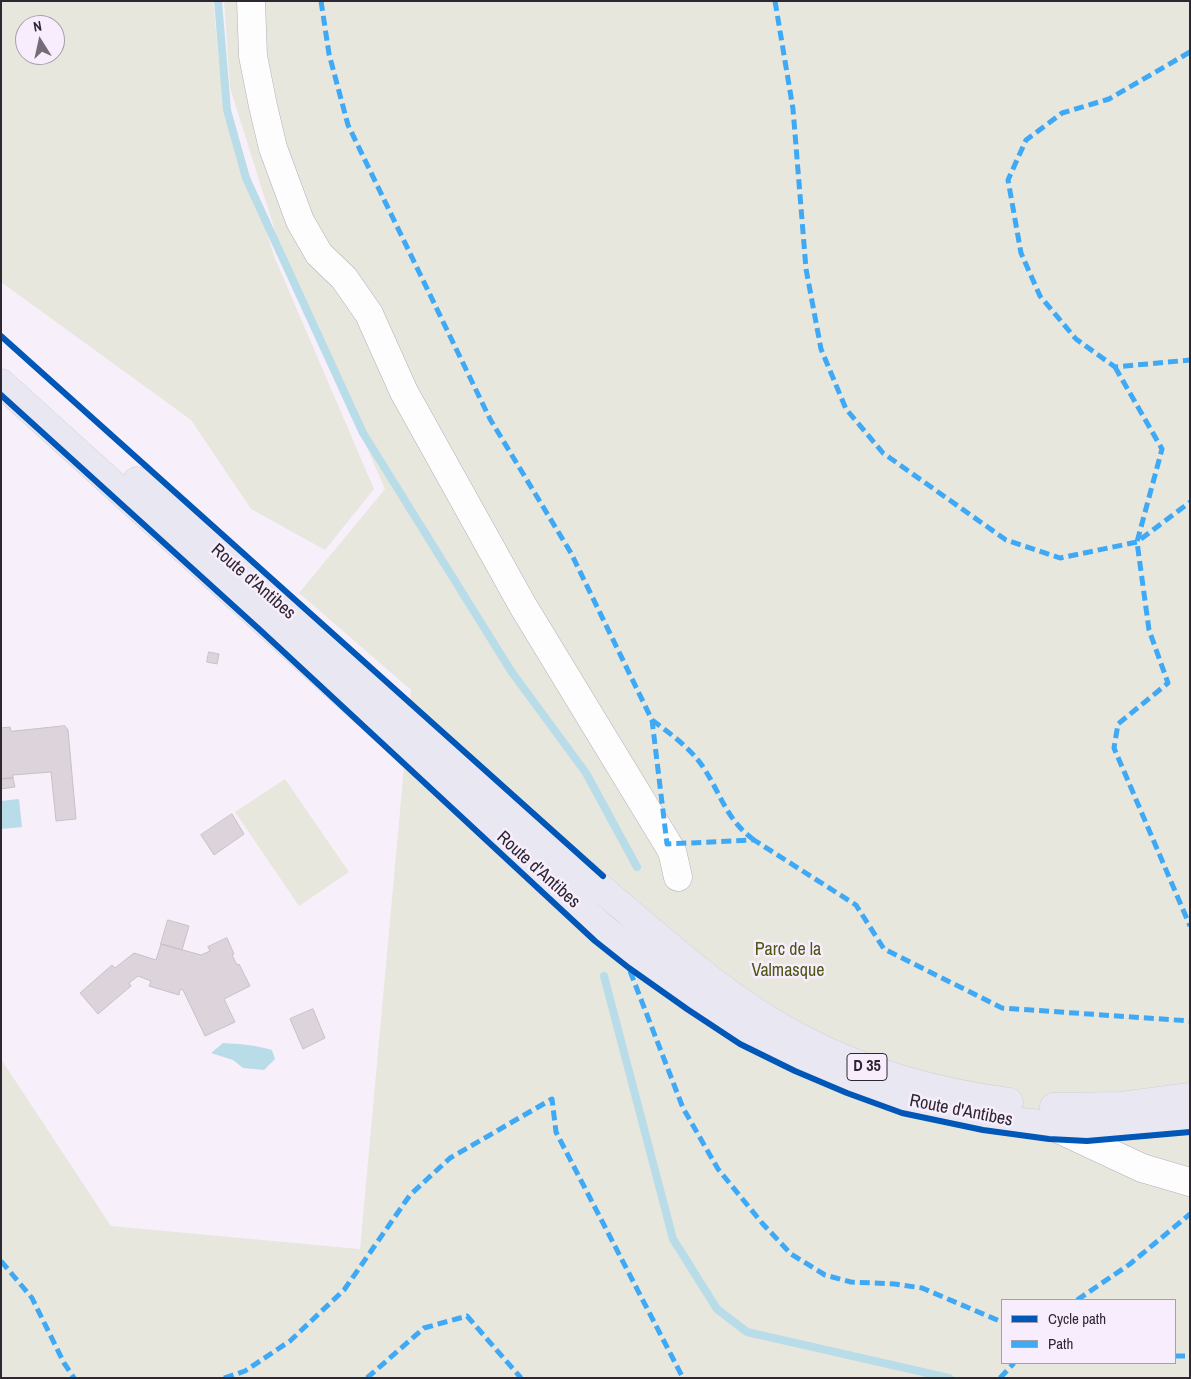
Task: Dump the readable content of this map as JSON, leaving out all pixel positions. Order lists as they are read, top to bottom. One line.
{"streets":{"main road":["Route d'Antibes","D 35"]},"parks":["Parc de la Valmasque"],"legend":["Cycle path","Path"],"north":"top"}
